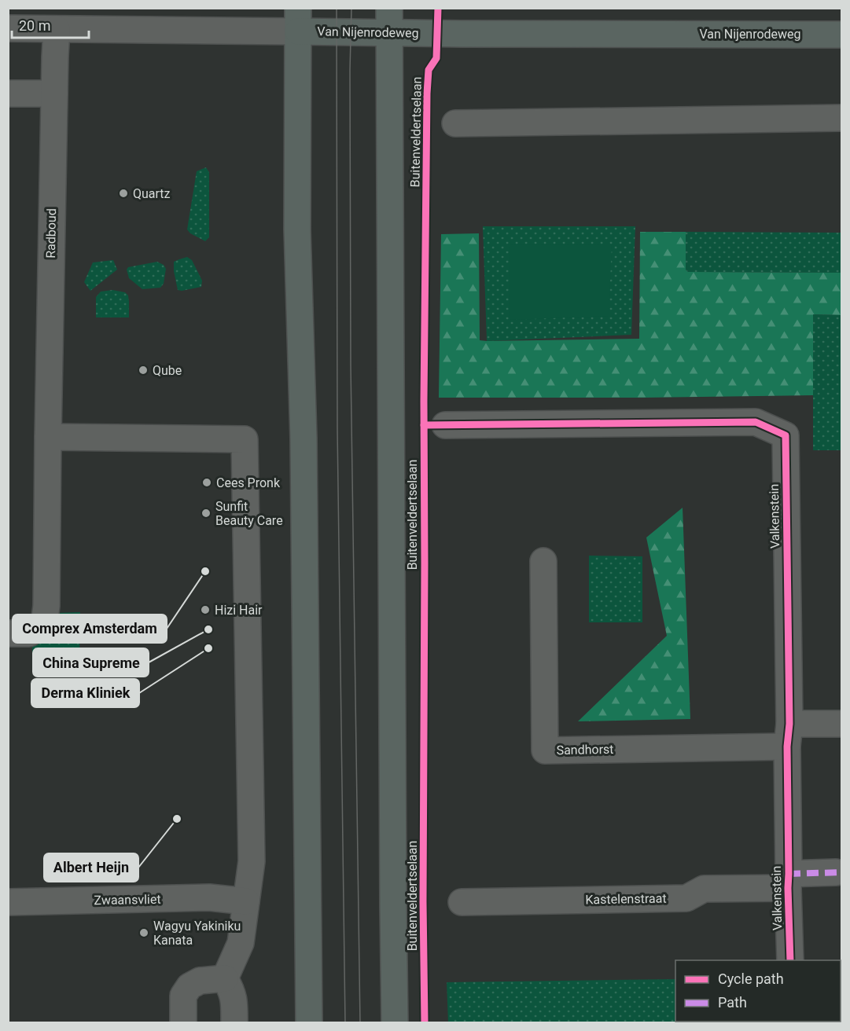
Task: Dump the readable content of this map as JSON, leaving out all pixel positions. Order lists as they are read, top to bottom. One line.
{"streets":{"main road":["Van Nijenrodeweg","Buitenveldertselaan"],"street":["Radboud","Valkenstein","Sandhorst","Kastelenstraat","Zwaansvliet"]},"crossings":[["Van Nijenrodeweg","Buitenveldertselaan"],["Van Nijenrodeweg","Radboud"],["Valkenstein","Sandhorst"],["Valkenstein","Kastelenstraat"]],"places":["Quartz","Qube","Cees Pronk","Sunfit Beauty Care","Comprex Amsterdam","Hizi Hair","China Supreme","Derma Kliniek","Albert Heijn","Wagyu Yakiniku Kanata"],"legend":["Cycle path","Path"],"scale_bar":"20 m"}
